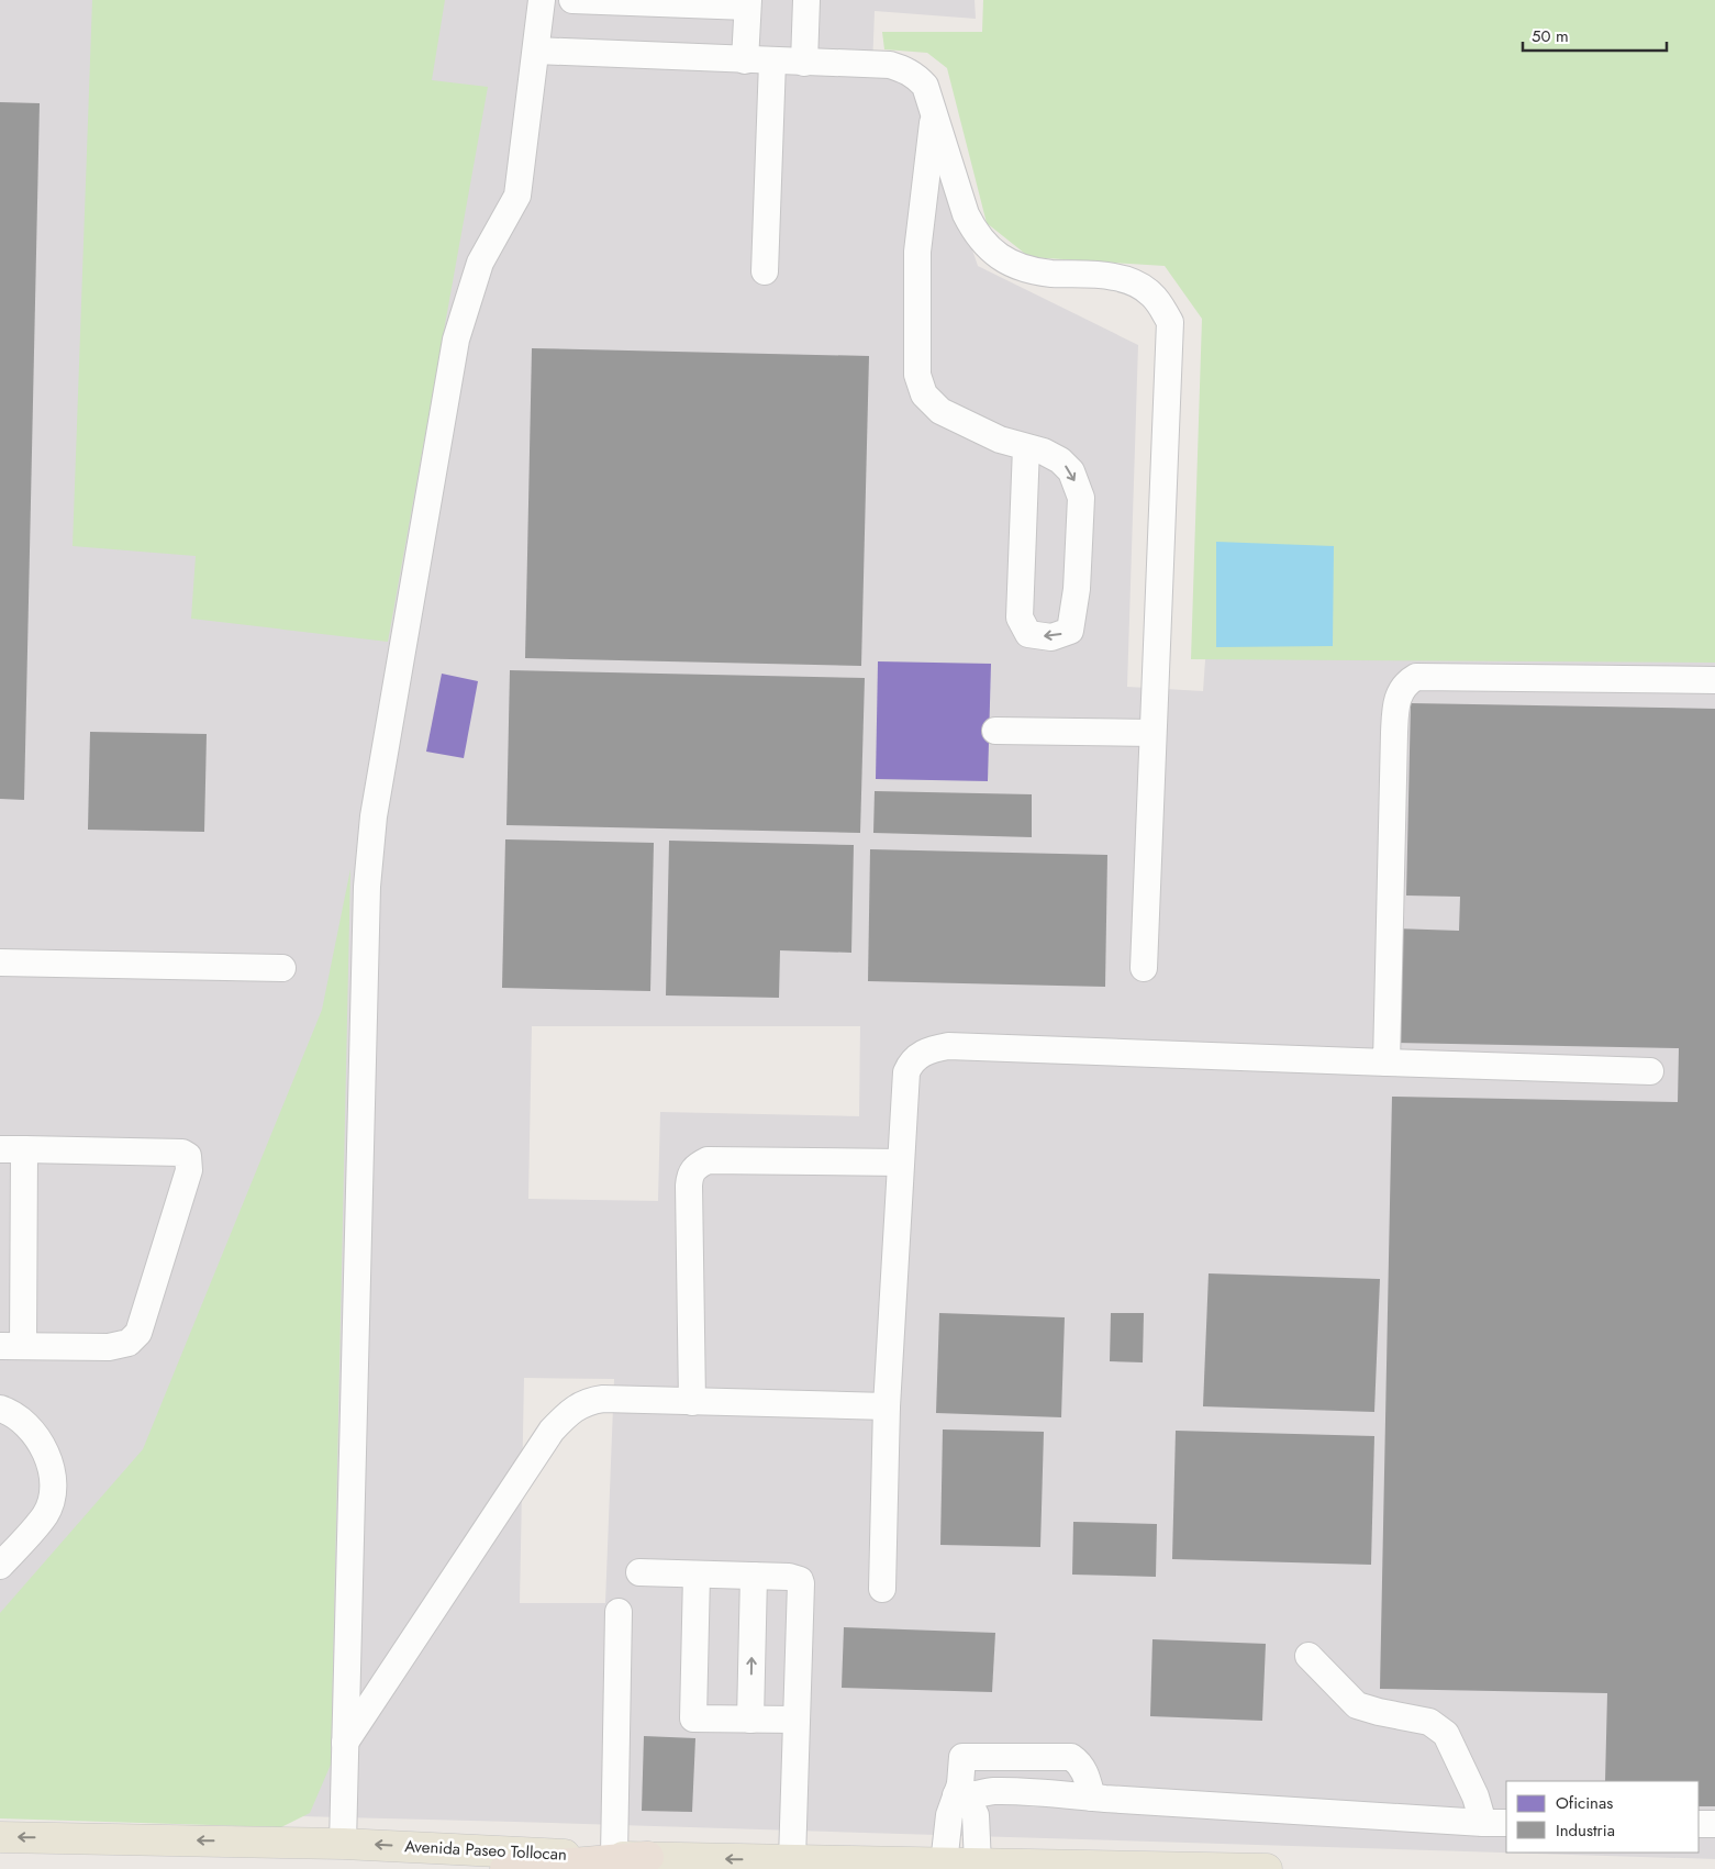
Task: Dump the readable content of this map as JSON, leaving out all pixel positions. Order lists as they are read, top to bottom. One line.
{"streets":{"main road":["Avenida Paseo Tollocan"]},"one_way":["Avenida Paseo Tollocan"],"legend":["Oficinas","Industria"],"scale_bar":"50 m"}
